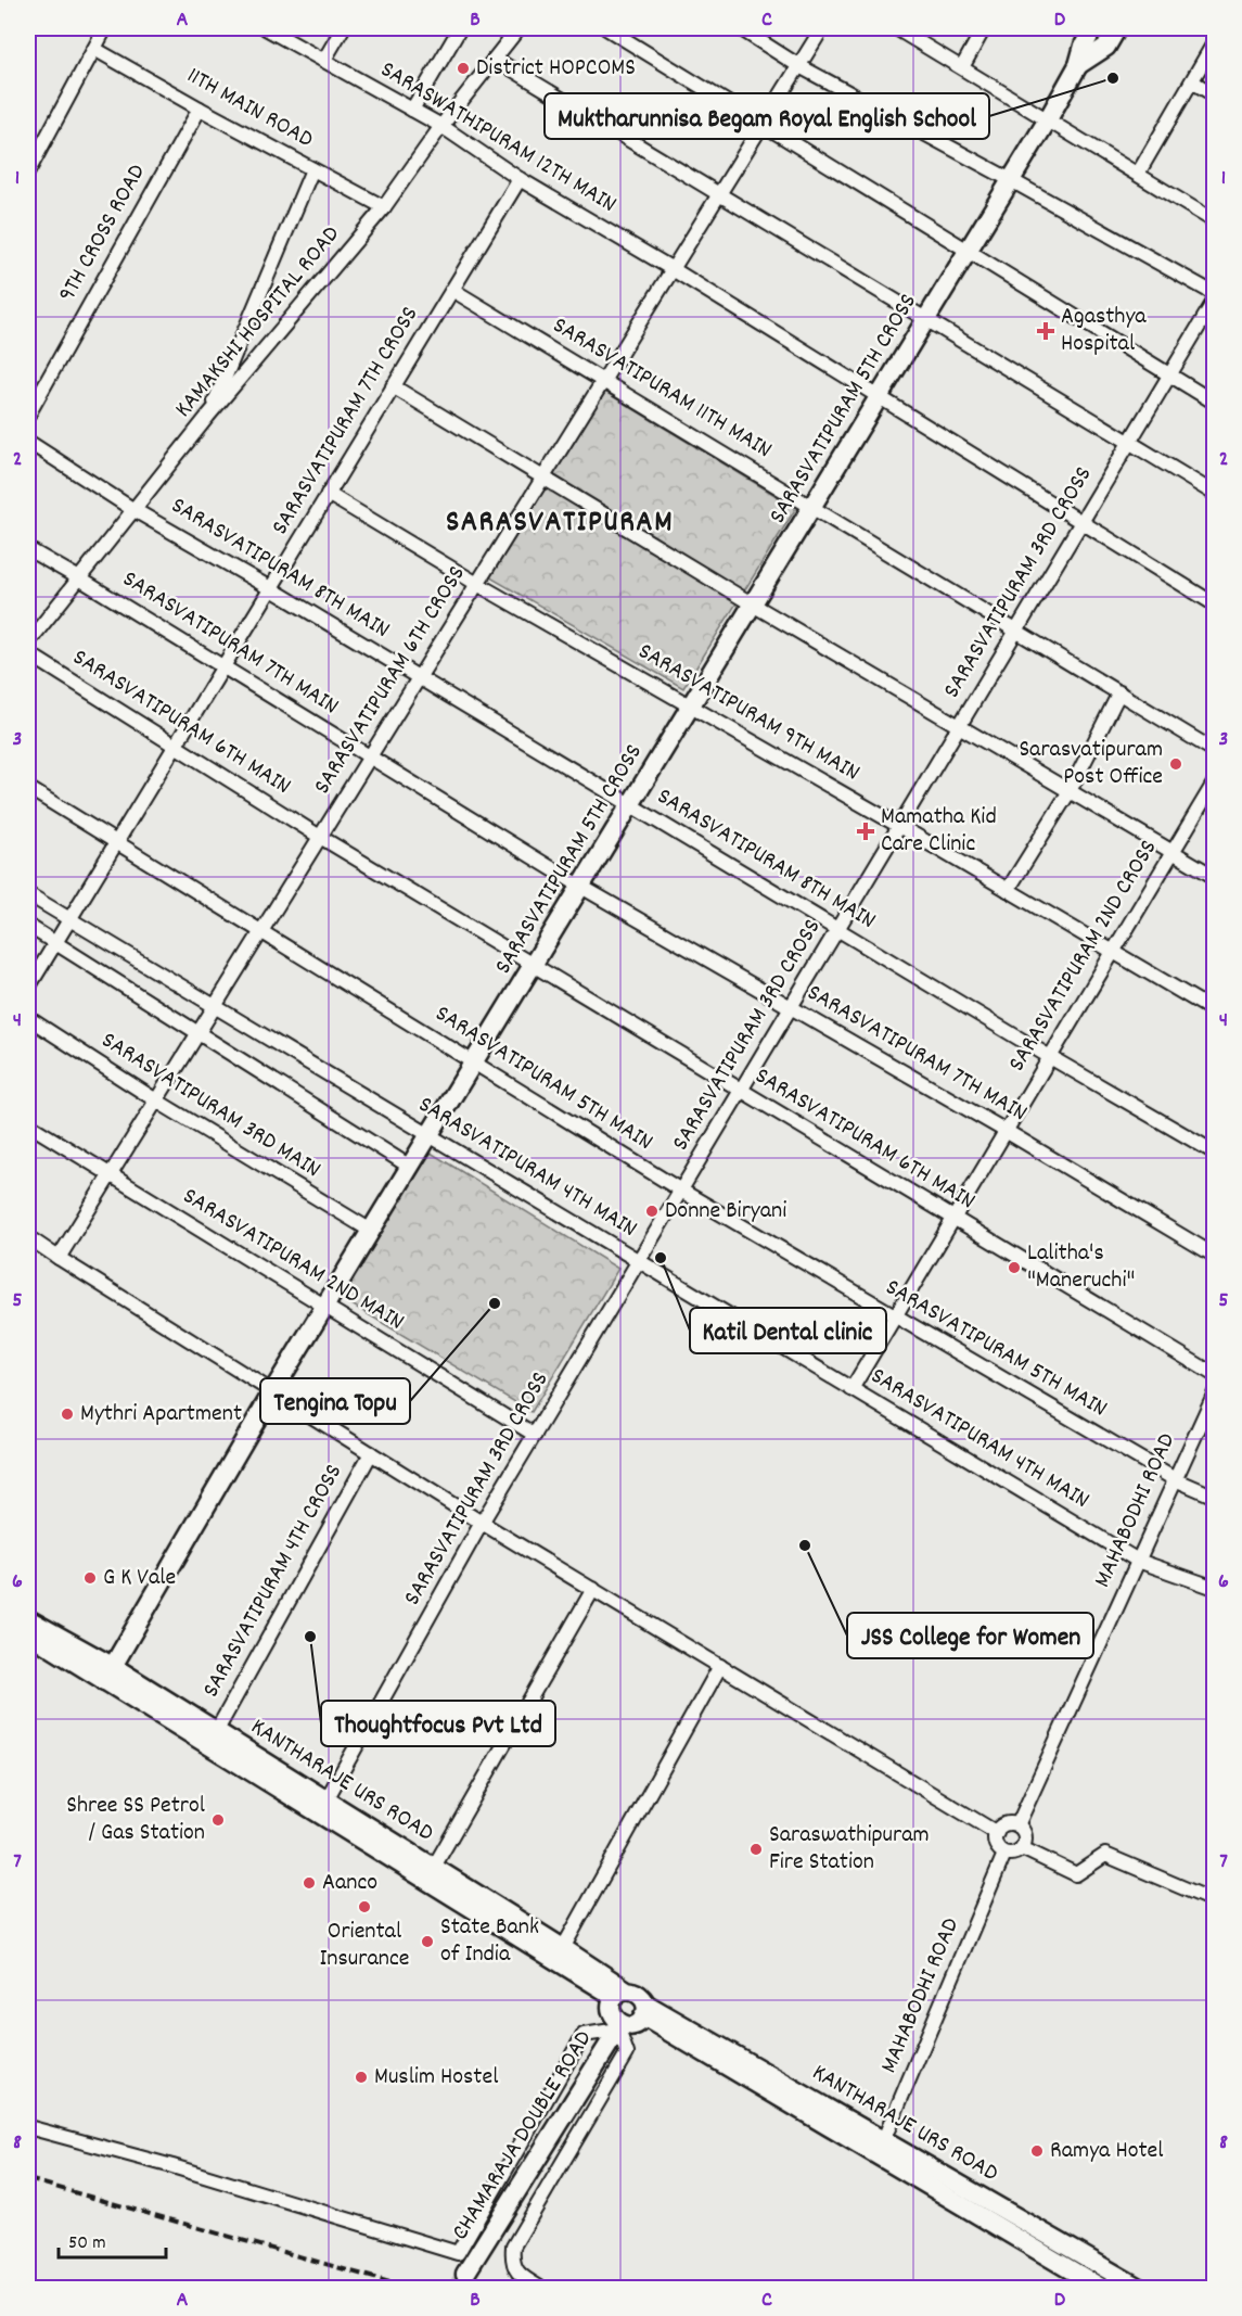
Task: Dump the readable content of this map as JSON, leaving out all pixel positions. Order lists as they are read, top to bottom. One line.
{"streets":{"street":["11TH MAIN ROAD","SARASWATHIPURAM 12TH MAIN","9TH CROSS ROAD","KAMAKSHI HOSPITAL ROAD","SARASVATIPURAM 11TH MAIN","SARASVATIPURAM 5TH CROSS","SARASVATIPURAM 7TH CROSS","SARASVATIPURAM 8TH MAIN","SARASVATIPURAM 3RD CROSS","SARASVATIPURAM 7TH MAIN","SARASVATIPURAM 6TH CROSS","SARASVATIPURAM 9TH MAIN","SARASVATIPURAM 6TH MAIN","SARASVATIPURAM 2ND CROSS","SARASVATIPURAM 5TH MAIN","SARASVATIPURAM 3RD MAIN","SARASVATIPURAM 4TH MAIN","SARASVATIPURAM 2ND MAIN","MAHABODHI ROAD","SARASVATIPURAM 4TH CROSS","KANTHARAJE URS ROAD","CHAMARAJA DOUBLE ROAD"]},"crossings":[["11TH MAIN ROAD","9TH CROSS ROAD"],["11TH MAIN ROAD","KAMAKSHI HOSPITAL ROAD"],["SARASWATHIPURAM 12TH MAIN","KAMAKSHI HOSPITAL ROAD"],["SARASWATHIPURAM 12TH MAIN","SARASVATIPURAM 5TH CROSS"],["SARASWATHIPURAM 12TH MAIN","SARASVATIPURAM 7TH CROSS"],["SARASWATHIPURAM 12TH MAIN","SARASVATIPURAM 3RD CROSS"],["SARASWATHIPURAM 12TH MAIN","SARASVATIPURAM 6TH CROSS"],["KAMAKSHI HOSPITAL ROAD","SARASVATIPURAM 8TH MAIN"],["KAMAKSHI HOSPITAL ROAD","SARASVATIPURAM 7TH MAIN"],["SARASVATIPURAM 11TH MAIN","SARASVATIPURAM 5TH CROSS"],["SARASVATIPURAM 11TH MAIN","SARASVATIPURAM 7TH CROSS"],["SARASVATIPURAM 11TH MAIN","SARASVATIPURAM 3RD CROSS"],["SARASVATIPURAM 11TH MAIN","SARASVATIPURAM 6TH CROSS"],["SARASVATIPURAM 5TH CROSS","SARASVATIPURAM 8TH MAIN"],["SARASVATIPURAM 5TH CROSS","SARASVATIPURAM 7TH MAIN"],["SARASVATIPURAM 5TH CROSS","SARASVATIPURAM 9TH MAIN"],["SARASVATIPURAM 5TH CROSS","SARASVATIPURAM 6TH MAIN"],["SARASVATIPURAM 5TH CROSS","SARASVATIPURAM 5TH MAIN"],["SARASVATIPURAM 5TH CROSS","SARASVATIPURAM 3RD MAIN"],["SARASVATIPURAM 5TH CROSS","SARASVATIPURAM 4TH MAIN"],["SARASVATIPURAM 5TH CROSS","SARASVATIPURAM 2ND MAIN"],["SARASVATIPURAM 5TH CROSS","KANTHARAJE URS ROAD"],["SARASVATIPURAM 7TH CROSS","SARASVATIPURAM 8TH MAIN"],["SARASVATIPURAM 7TH CROSS","SARASVATIPURAM 7TH MAIN"],["SARASVATIPURAM 7TH CROSS","SARASVATIPURAM 9TH MAIN"],["SARASVATIPURAM 7TH CROSS","SARASVATIPURAM 6TH MAIN"],["SARASVATIPURAM 7TH CROSS","SARASVATIPURAM 5TH MAIN"],["SARASVATIPURAM 7TH CROSS","SARASVATIPURAM 4TH MAIN"],["SARASVATIPURAM 8TH MAIN","SARASVATIPURAM 3RD CROSS"],["SARASVATIPURAM 8TH MAIN","SARASVATIPURAM 6TH CROSS"],["SARASVATIPURAM 8TH MAIN","SARASVATIPURAM 2ND CROSS"],["SARASVATIPURAM 3RD CROSS","SARASVATIPURAM 7TH MAIN"],["SARASVATIPURAM 3RD CROSS","SARASVATIPURAM 9TH MAIN"],["SARASVATIPURAM 3RD CROSS","SARASVATIPURAM 6TH MAIN"],["SARASVATIPURAM 3RD CROSS","SARASVATIPURAM 5TH MAIN"],["SARASVATIPURAM 3RD CROSS","SARASVATIPURAM 4TH MAIN"],["SARASVATIPURAM 3RD CROSS","SARASVATIPURAM 2ND MAIN"],["SARASVATIPURAM 3RD CROSS","KANTHARAJE URS ROAD"],["SARASVATIPURAM 7TH MAIN","SARASVATIPURAM 6TH CROSS"],["SARASVATIPURAM 7TH MAIN","SARASVATIPURAM 2ND CROSS"],["SARASVATIPURAM 6TH CROSS","SARASVATIPURAM 9TH MAIN"],["SARASVATIPURAM 6TH CROSS","SARASVATIPURAM 6TH MAIN"],["SARASVATIPURAM 6TH CROSS","SARASVATIPURAM 5TH MAIN"],["SARASVATIPURAM 6TH CROSS","SARASVATIPURAM 3RD MAIN"],["SARASVATIPURAM 6TH CROSS","SARASVATIPURAM 4TH MAIN"],["SARASVATIPURAM 6TH CROSS","SARASVATIPURAM 2ND MAIN"],["SARASVATIPURAM 9TH MAIN","SARASVATIPURAM 2ND CROSS"],["SARASVATIPURAM 6TH MAIN","SARASVATIPURAM 2ND CROSS"],["SARASVATIPURAM 2ND CROSS","SARASVATIPURAM 5TH MAIN"],["SARASVATIPURAM 2ND CROSS","SARASVATIPURAM 4TH MAIN"],["SARASVATIPURAM 5TH MAIN","MAHABODHI ROAD"],["SARASVATIPURAM 4TH MAIN","MAHABODHI ROAD"],["MAHABODHI ROAD","KANTHARAJE URS ROAD"],["SARASVATIPURAM 4TH CROSS","KANTHARAJE URS ROAD"],["KANTHARAJE URS ROAD","CHAMARAJA DOUBLE ROAD"]],"districts":["SARASVATIPURAM"],"places":{"other":["District HOPCOMS","Muktharunnisa Begam Royal English School","Sarasvatipuram Post Office","Donne Biryani","Katil Dental clinic","Lalitha's \"Maneruchi\"","Tengina Topu","Mythri Apartment","JSS College for Women","G K Vale","Thoughtfocus Pvt Ltd","Shree SS Petrol / Gas Station","Saraswathipuram Fire Station","Aanco","Oriental Insurance","State Bank of India","Muslim Hostel","Ramya Hotel"],"health":["Agasthya Hospital","Mamatha Kid Care Clinic"]},"scale_bar":"50 m","grid":{"columns":["A","B","C","D"],"rows":["1","2","3","4","5","6","7","8"]}}
